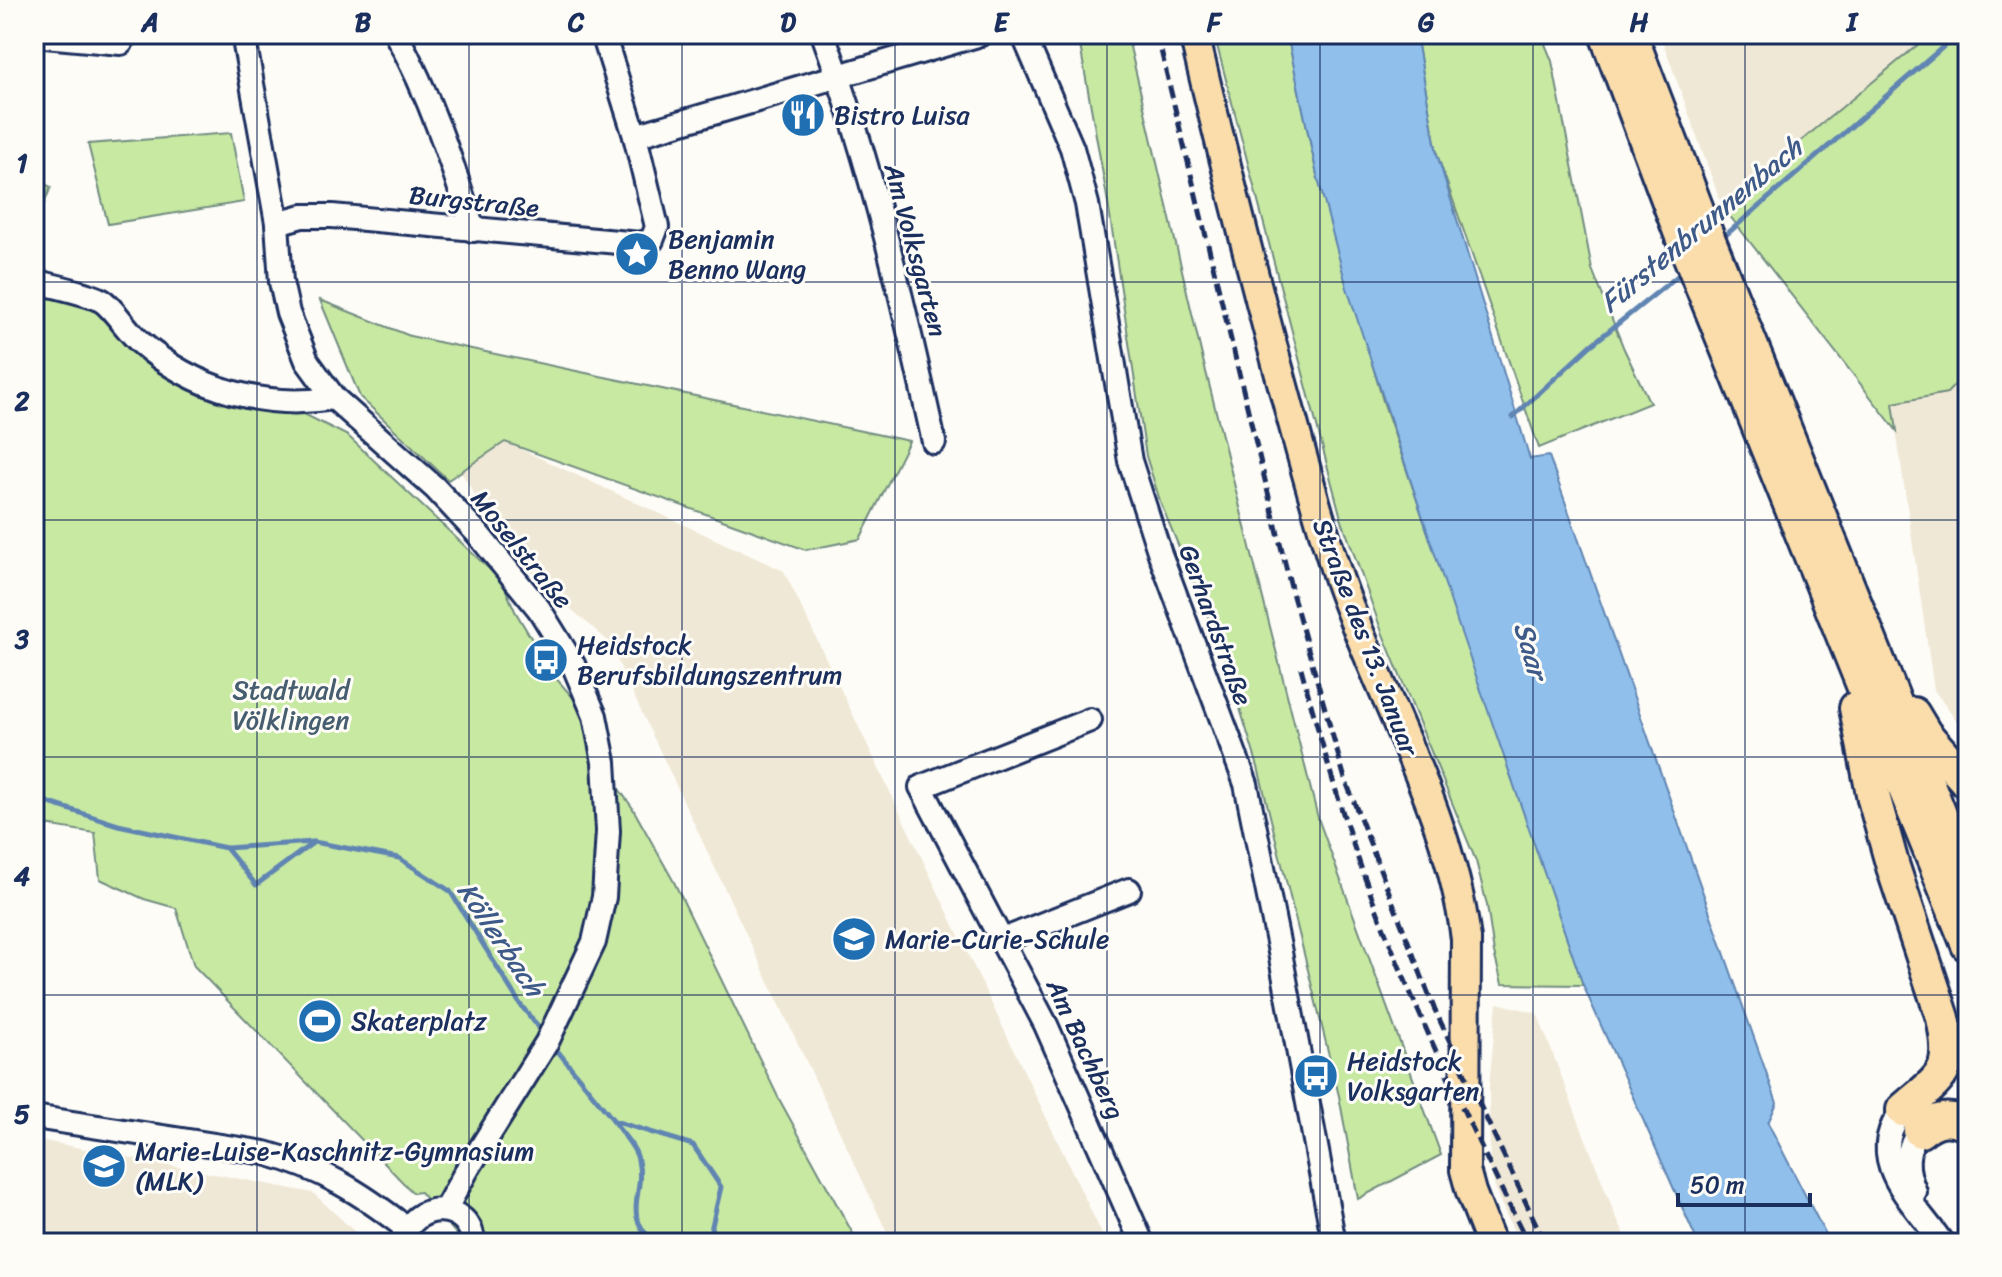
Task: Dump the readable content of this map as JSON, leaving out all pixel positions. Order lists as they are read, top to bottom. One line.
{"streets":{"main road":["Straße des 13. Januar"],"street":["Burgstraße","Am Volksgarten","Moselstraße","Gerhardstraße","Am Bachberg"]},"crossings":[["Burgstraße","Moselstraße"]],"water":["Fürstenbrunnenbach","Saar","Köllerbach"],"parks":["Stadtwald Völklingen"],"places":{"restaurant":["Bistro Luisa"],"place":["Benjamin Benno Wang"],"bus stop":["Heidstock Berufsbildungszentrum","Heidstock Volksgarten"],"school or university":["Marie-Curie-Schule","Marie-Luise-Kaschnitz-Gymnasium (MLK)"],"sports":["Skaterplatz"]},"scale_bar":"50 m","grid":{"columns":["A","B","C","D","E","F","G","H","I"],"rows":["1","2","3","4","5"]}}
